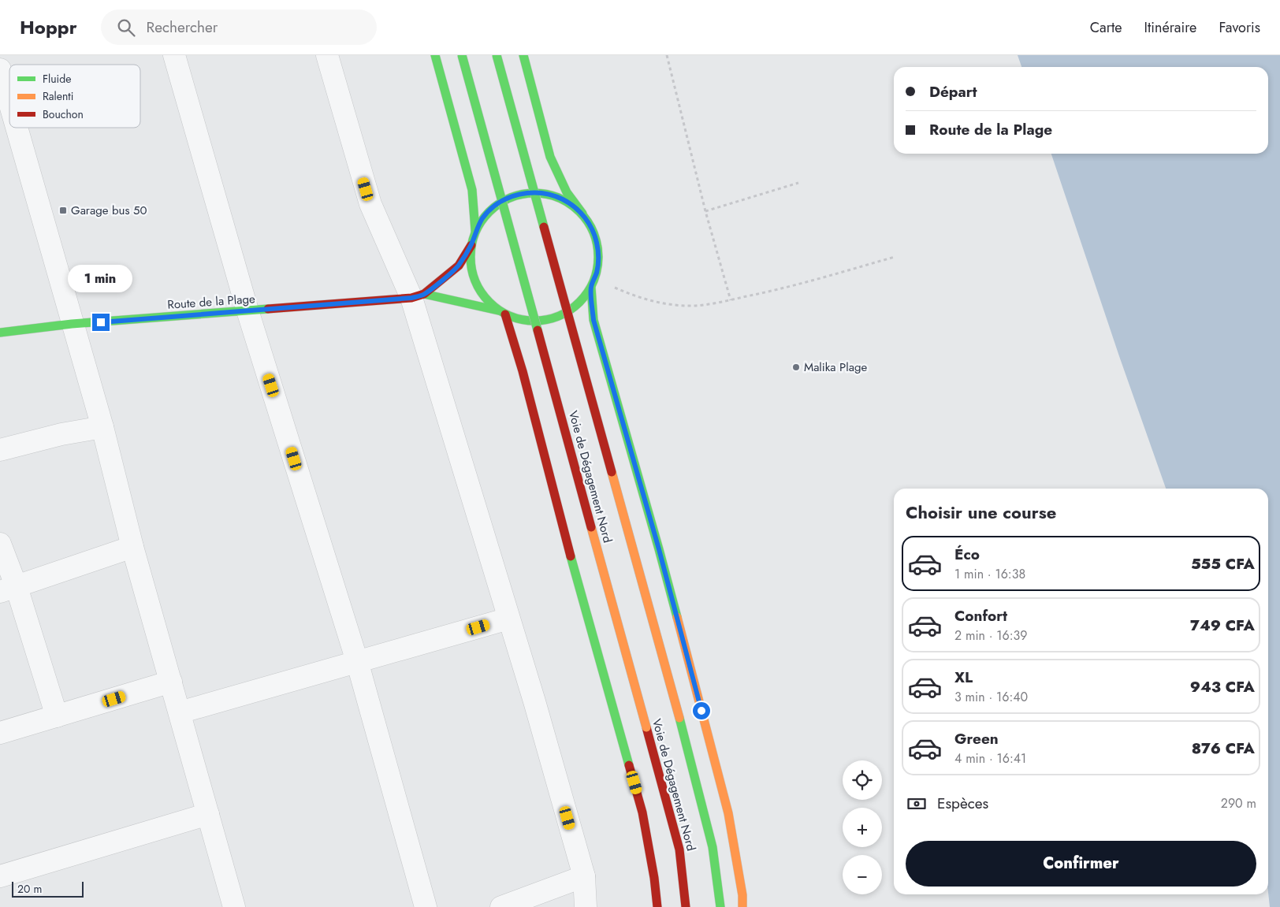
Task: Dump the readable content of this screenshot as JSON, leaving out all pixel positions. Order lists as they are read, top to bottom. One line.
{"streets":{"main road":["Route de la Plage","Voie de Dégagement Nord"]},"places":{"transit":["Garage bus 50"],"other":["Malika Plage"]},"legend":["Fluide","Ralenti","Bouchon"],"scale_bar":"20 m","page":{"header":"Hoppr","search":"Rechercher","nav":["Carte","Itinéraire","Favoris"],"banner":["Départ","Route de la Plage"],"bubble":"1 min","heading":"Choisir une course","list":[{"name":"Éco","note":"1 min · 16:38","value":"555 CFA"},{"name":"Confort","note":"2 min · 16:39","value":"749 CFA"},{"name":"XL","note":"3 min · 16:40","value":"943 CFA"},{"name":"Green","note":"4 min · 16:41","value":"876 CFA"}],"map_buttons":["+","−"],"pay":["Espèces","290 m"],"buttons":"Confirmer","scale":"20 m"}}
